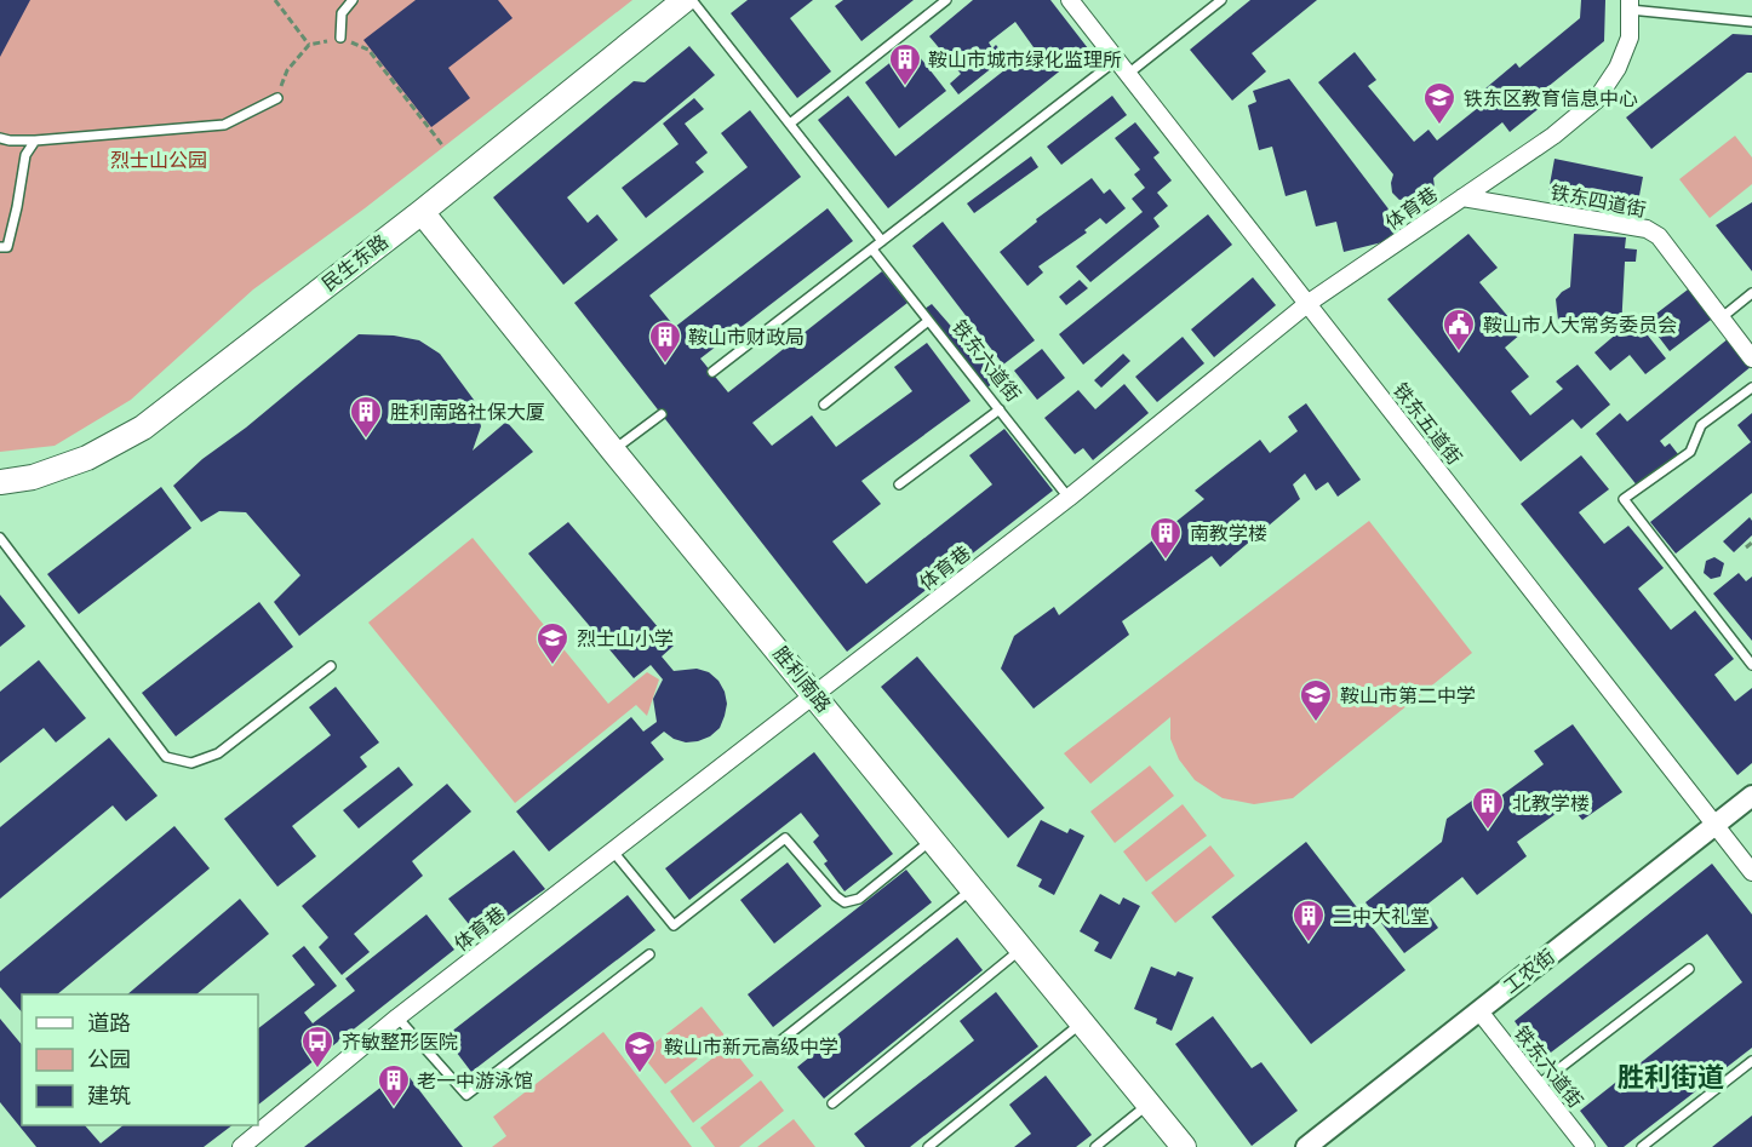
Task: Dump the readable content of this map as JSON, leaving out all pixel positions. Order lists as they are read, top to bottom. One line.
{"streets":{"main road":["民生东路","胜利南路"],"street":["铁东四道街","体育巷","铁东六道街","铁东五道街","工农街"]},"crossings":[["铁东四道街","体育巷"],["体育巷","铁东六道街"],["体育巷","铁东五道街"],["体育巷","胜利南路"],["民生东路","胜利南路"],["铁东六道街","工农街"],["铁东五道街","工农街"]],"districts":["胜利街道"],"parks":["烈士山公园"],"places":{"building":["鞍山市城市绿化监理所","鞍山市财政局","胜利南路社保大厦","南教学楼","北教学楼","二中大礼堂","老一中游泳馆"],"school or university":["铁东区教育信息中心","烈士山小学","鞍山市第二中学","鞍山市新元高级中学"],"public building":["鞍山市人大常务委员会"],"bus stop":["齐敏整形医院"]},"legend":["道路","公园","建筑"]}
